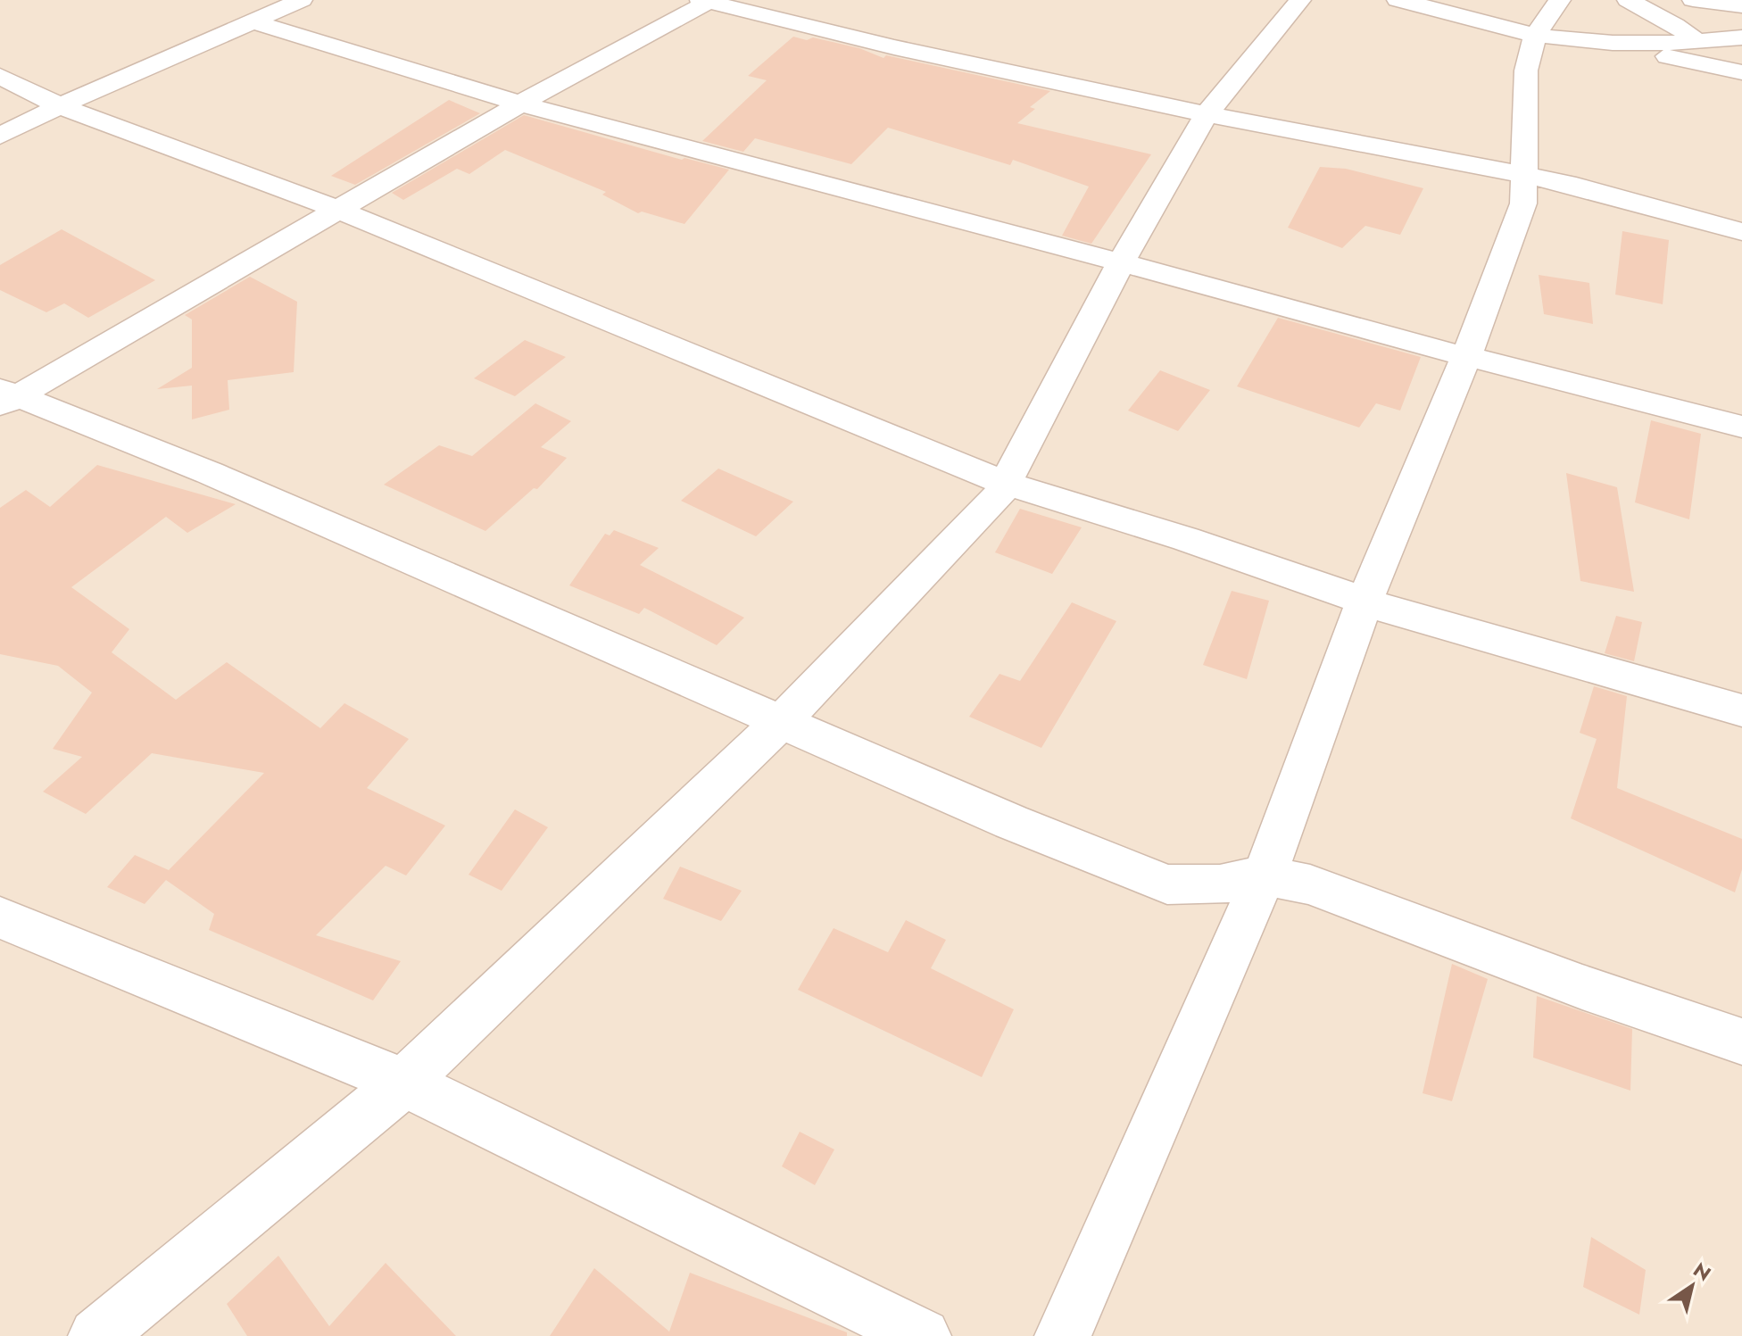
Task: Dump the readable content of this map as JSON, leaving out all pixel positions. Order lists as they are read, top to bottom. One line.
{"north":"top right"}
